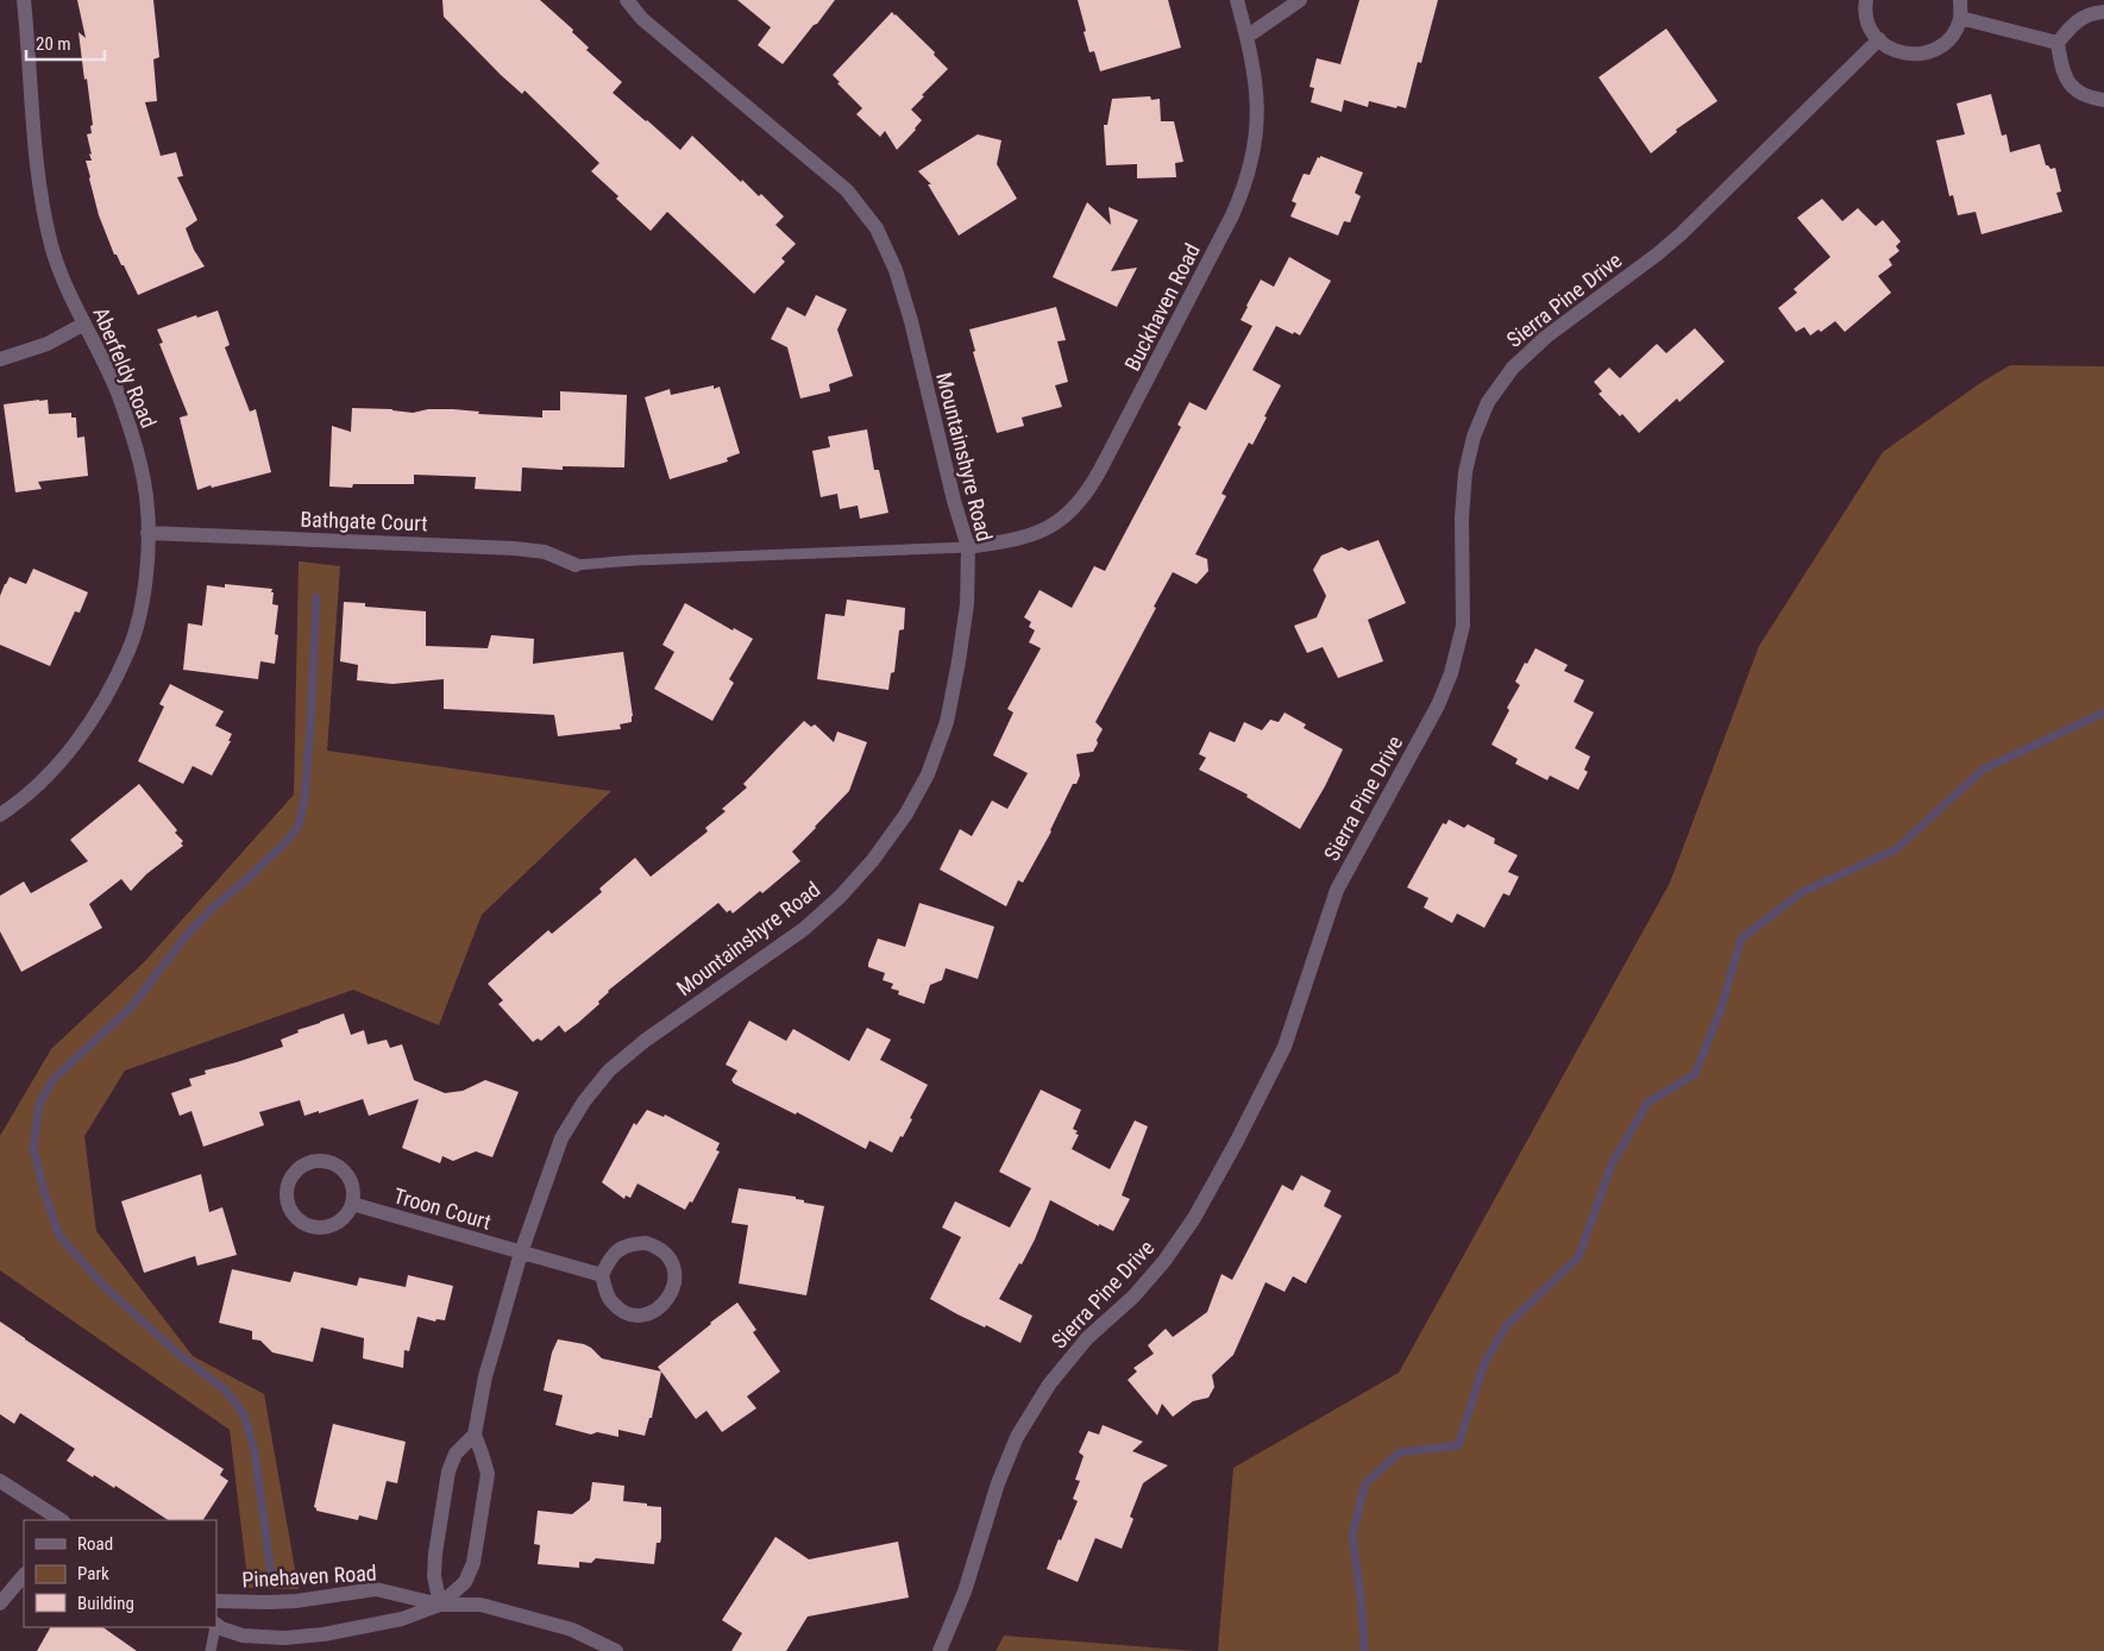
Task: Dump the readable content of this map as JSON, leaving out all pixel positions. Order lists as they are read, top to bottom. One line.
{"streets":{"street":["Sierra Pine Drive","Buckhaven Road","Aberfeldy Road","Mountainshyre Road","Bathgate Court","Troon Court","Pinehaven Road"]},"crossings":[["Buckhaven Road","Mountainshyre Road"],["Aberfeldy Road","Bathgate Court"],["Mountainshyre Road","Troon Court"],["Mountainshyre Road","Pinehaven Road"]],"legend":["Road","Park","Building"],"scale_bar":"20 m"}
